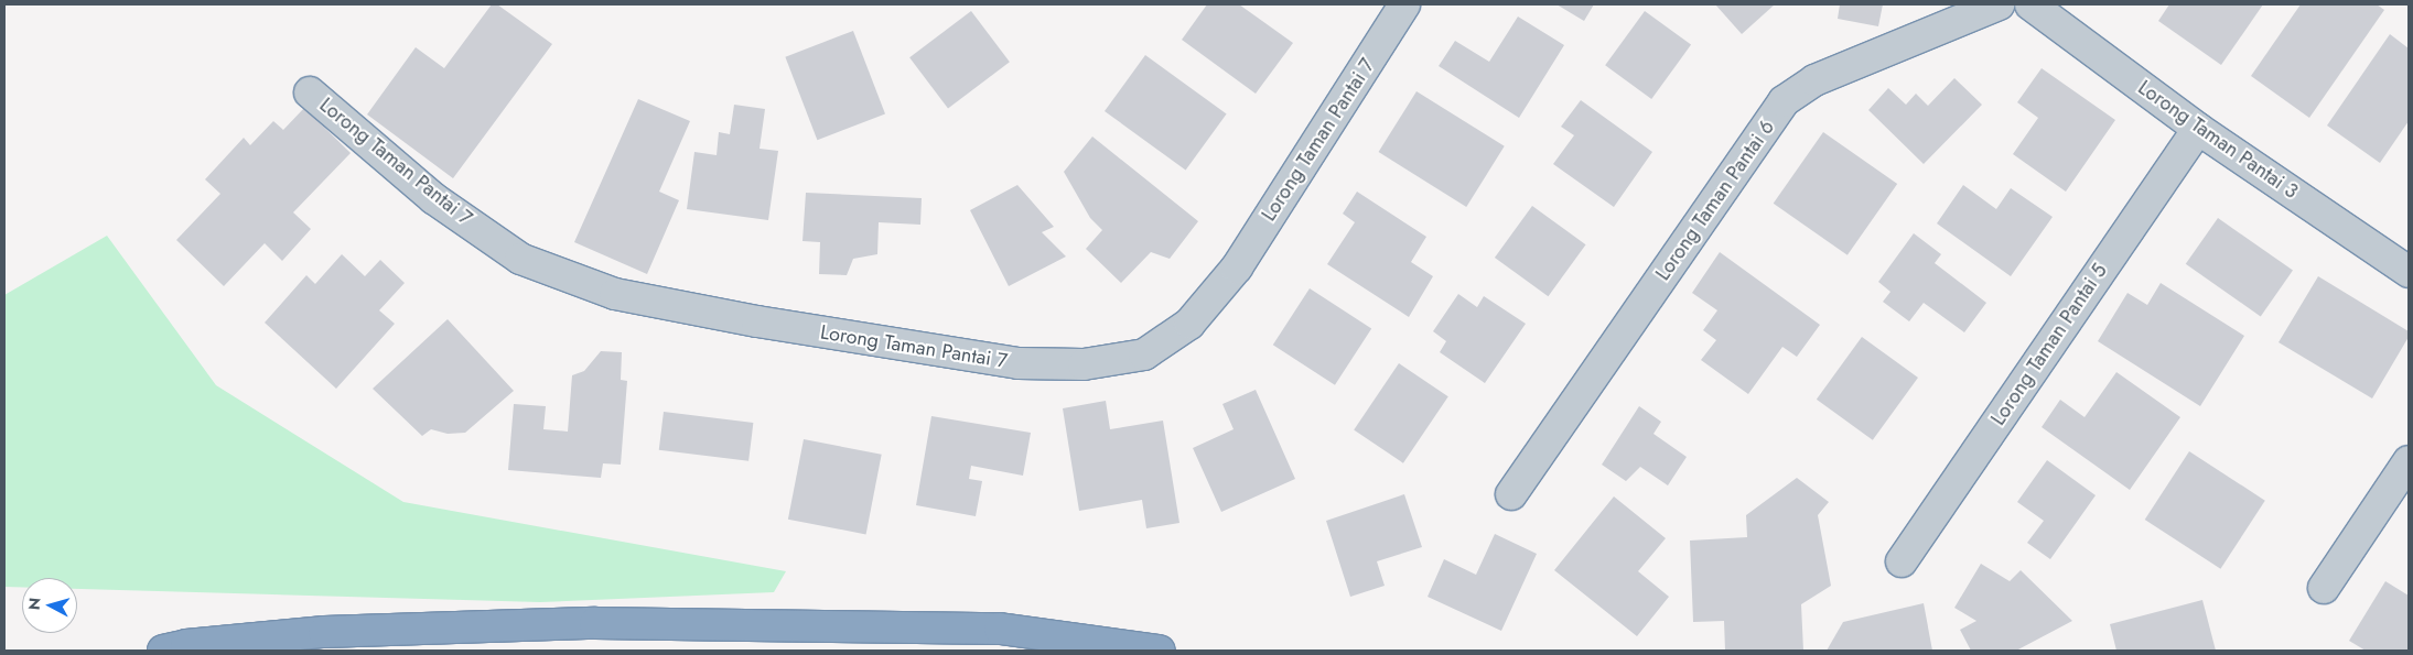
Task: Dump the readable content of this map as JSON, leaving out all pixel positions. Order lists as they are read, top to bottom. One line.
{"streets":{"street":["Lorong Taman Pantai 7","Lorong Taman Pantai 3","Lorong Taman Pantai 6","Lorong Taman Pantai 5"]},"crossings":[["Lorong Taman Pantai 3","Lorong Taman Pantai 5"]],"north":"left"}
